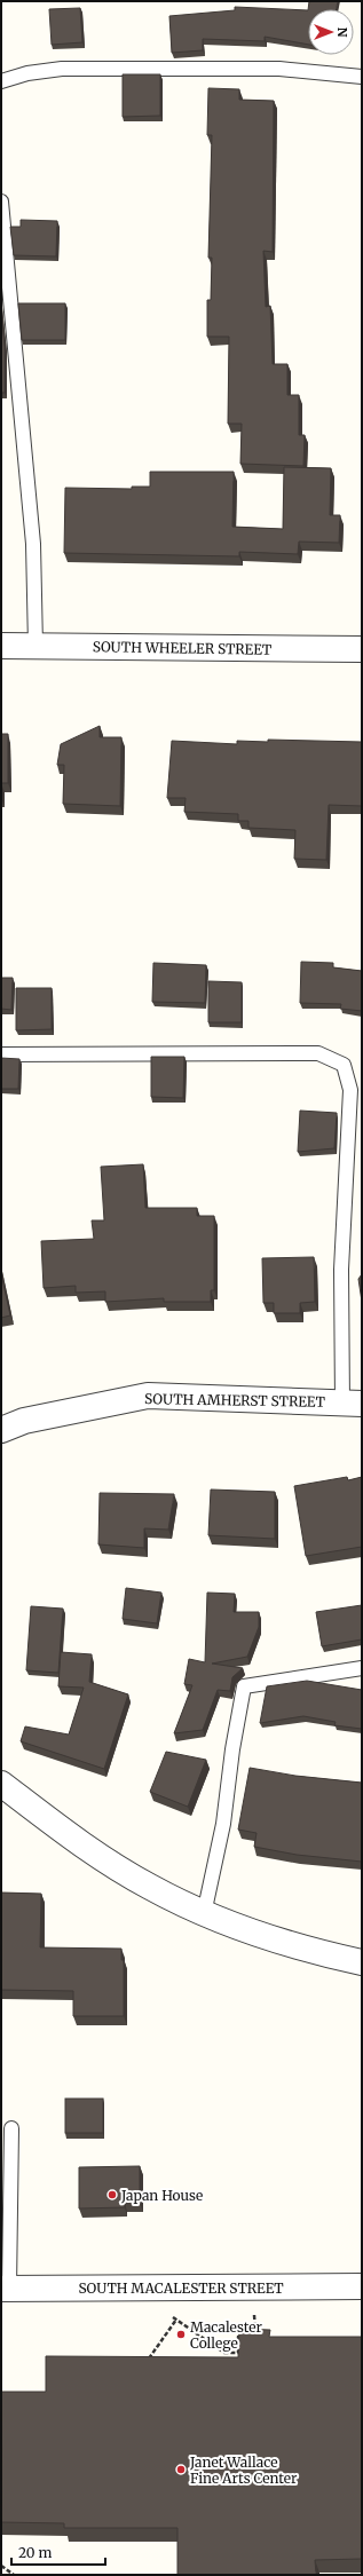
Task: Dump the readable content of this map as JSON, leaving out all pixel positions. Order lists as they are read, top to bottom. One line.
{"streets":{"street":["SOUTH WHEELER STREET","SOUTH AMHERST STREET","SOUTH MACALESTER STREET"]},"places":["Japan House","Macalester College","Janet Wallace Fine Arts Center"],"scale_bar":"20 m","north":"right"}
